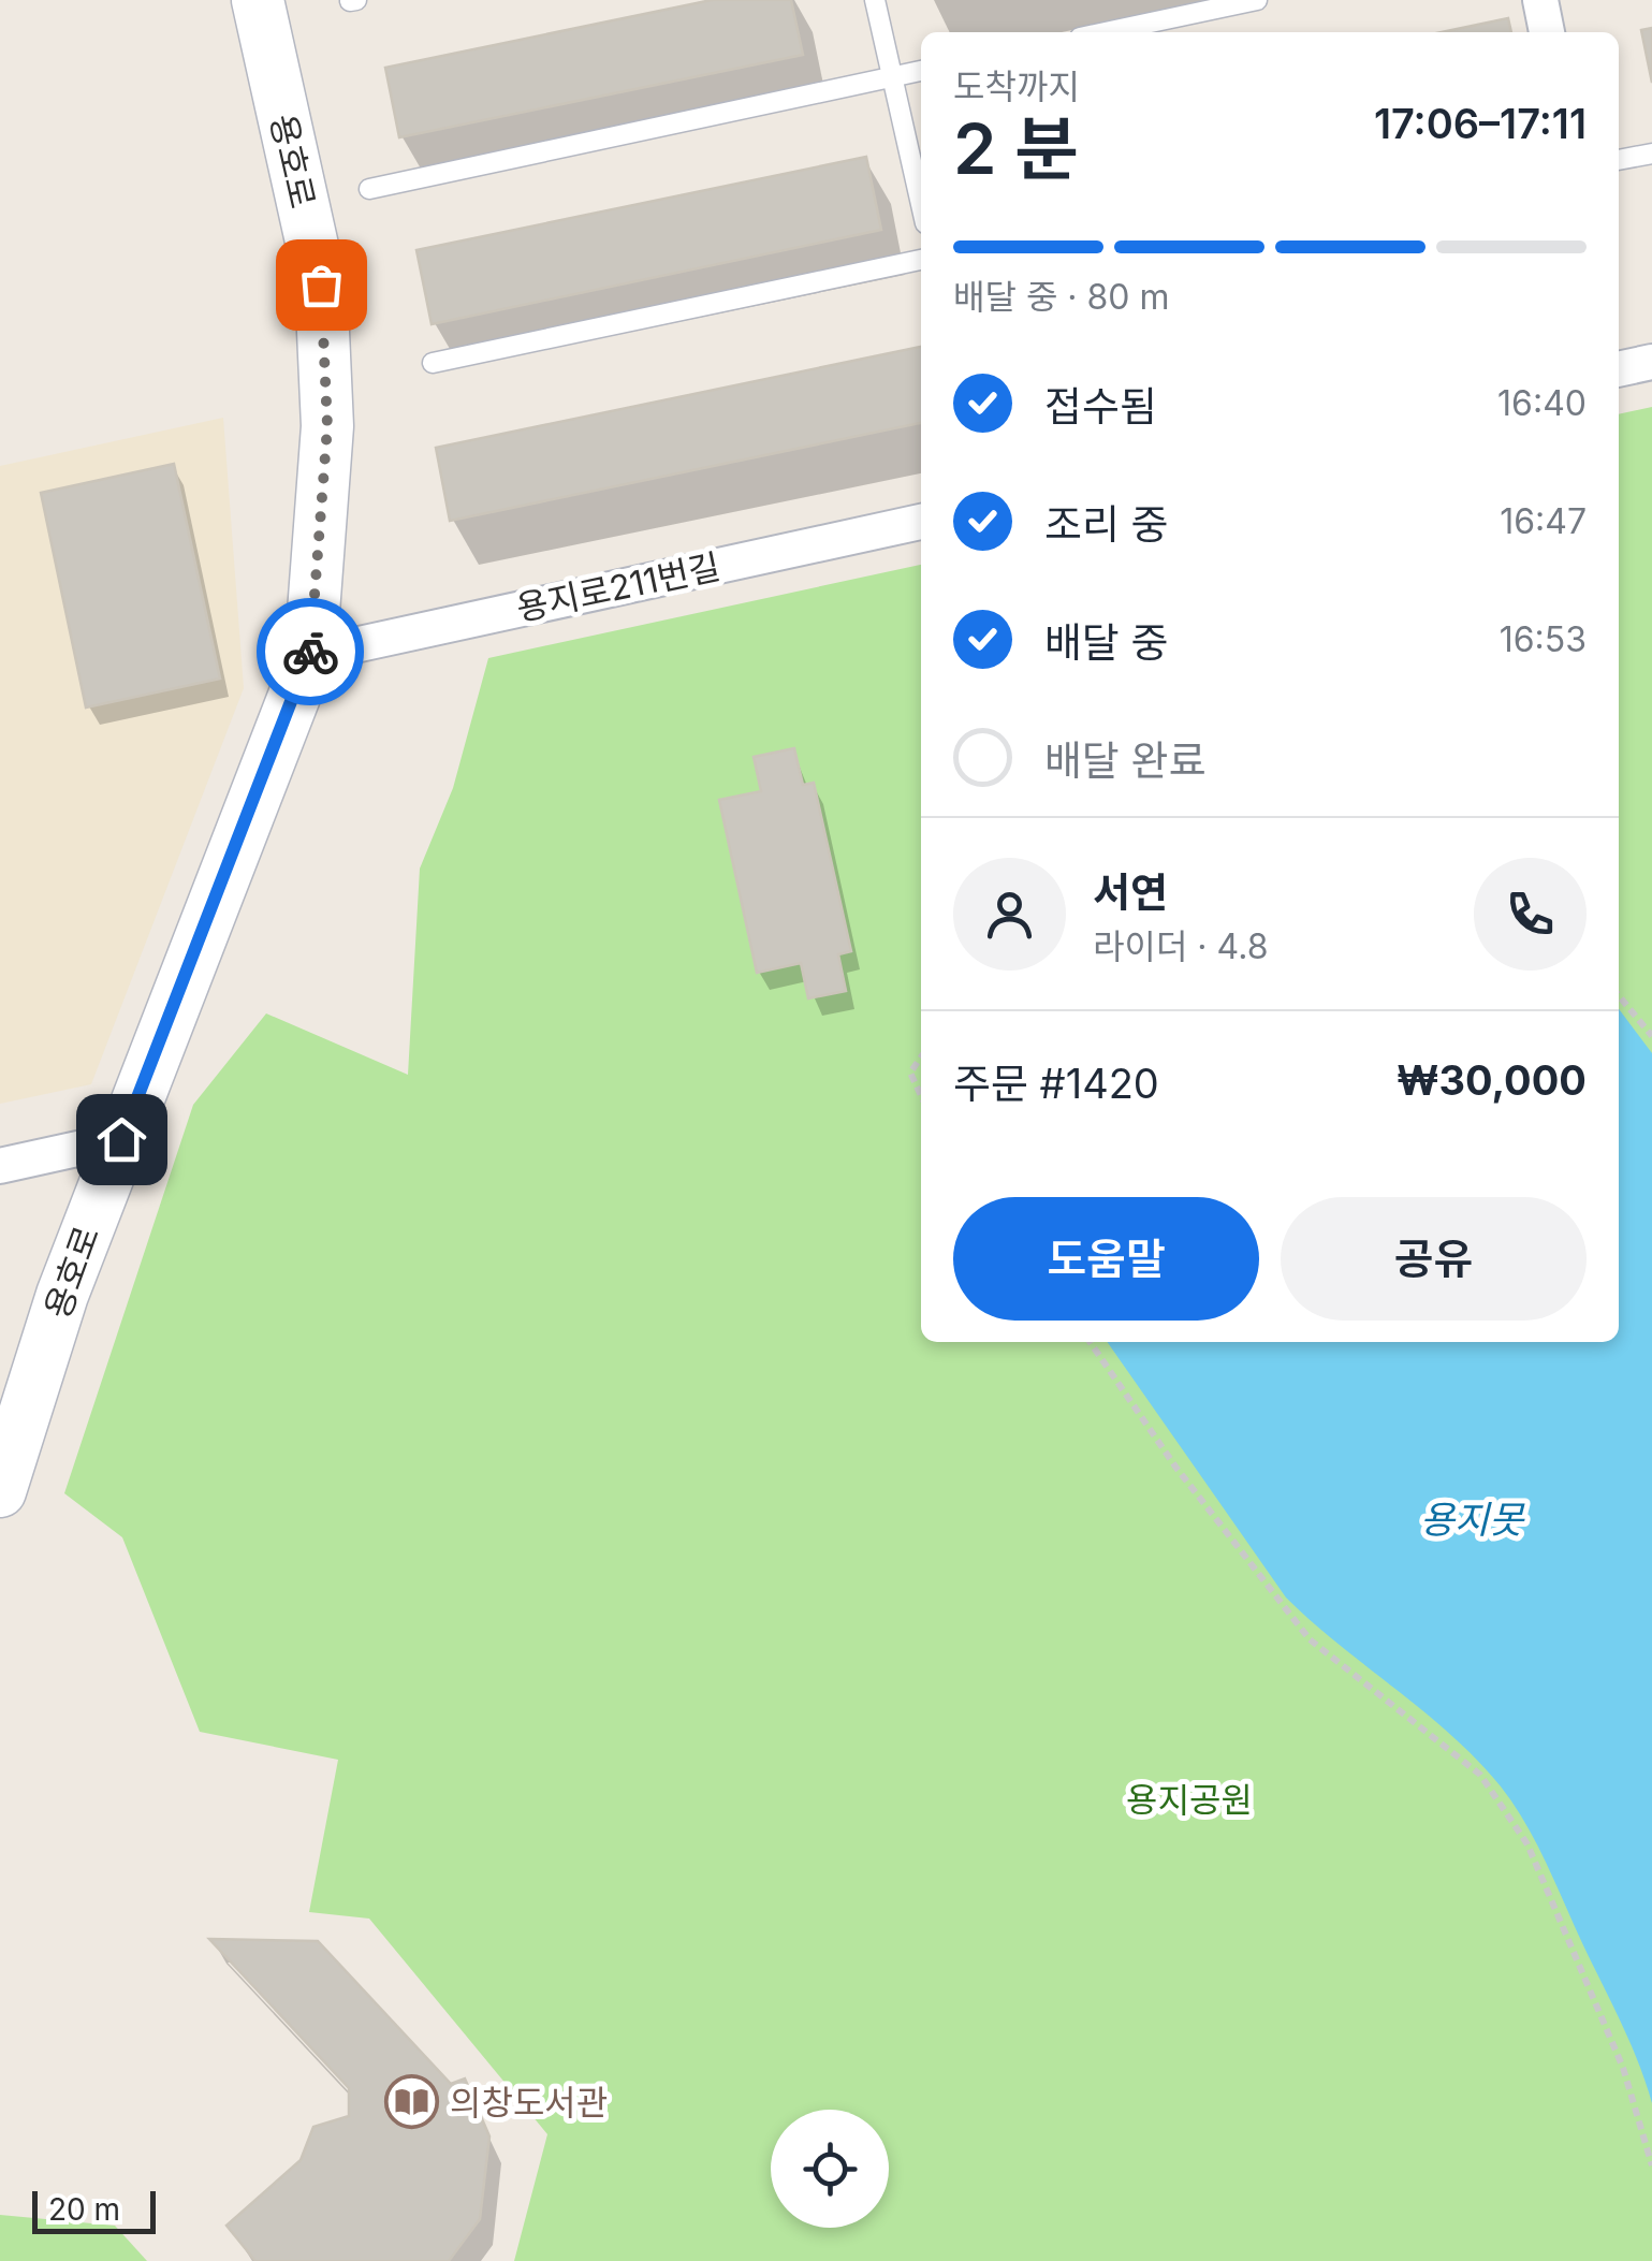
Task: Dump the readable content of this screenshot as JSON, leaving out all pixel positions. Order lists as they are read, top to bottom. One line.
{"streets":{"street":["용호로","용지로211번길"]},"crossings":[["용호로","용지로211번길"]],"water":["용지못"],"parks":["용지공원"],"places":{"library":["의창도서관"]},"scale_bar":"20 m","page":{"heading":["2 분","도착까지","17:06–17:11"],"panel":["서연","라이더 · 4.8","주문 #1420","₩30,000"],"bar":"배달 중 · 80 m","list":[["접수됨","16:40"],["조리 중","16:47"],["배달 중","16:53"],"배달 완료"],"buttons":["도움말","공유"],"scale":"20 m"}}
